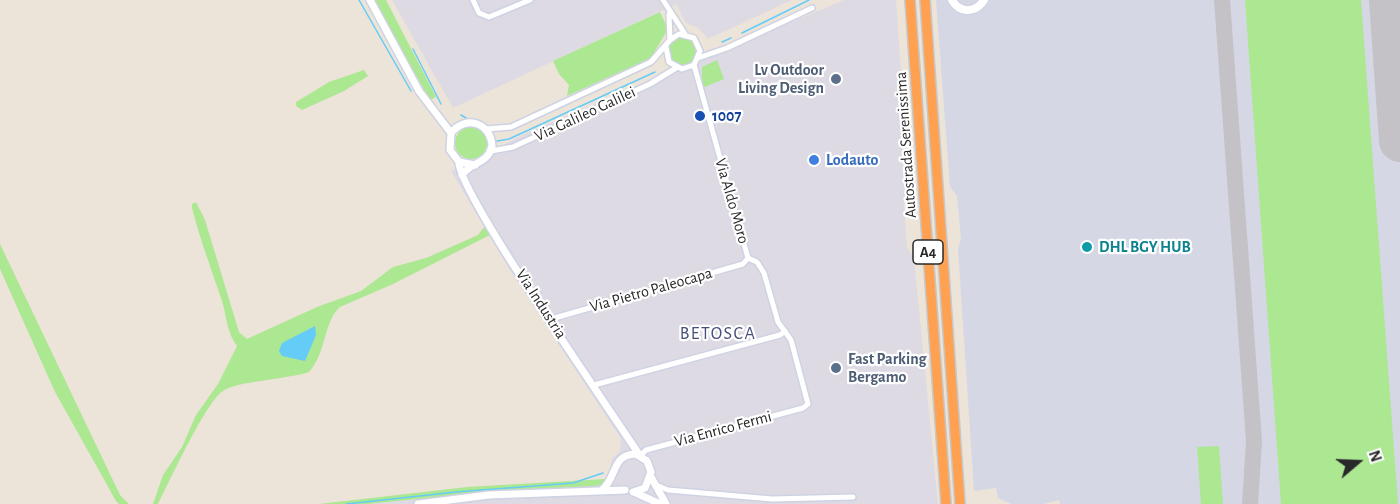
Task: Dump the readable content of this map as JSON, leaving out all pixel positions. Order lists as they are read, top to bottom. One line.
{"streets":{"highway":["Autostrada Serenissima","A4"],"street":["Via Galileo Galilei","Via Aldo Moro","Via Pietro Paleocapa","Via Industria","Via Enrico Fermi"]},"crossings":[["Via Galileo Galilei","Via Aldo Moro"],["Via Galileo Galilei","Via Industria"],["Via Aldo Moro","Via Pietro Paleocapa"],["Via Aldo Moro","Via Enrico Fermi"],["Via Pietro Paleocapa","Via Industria"],["Via Industria","Via Enrico Fermi"]],"districts":["BETOSCA"],"places":["Lv Outdoor Living Design","1007","Lodauto","DHL BGY HUB","Fast Parking Bergamo"],"north":"right"}
